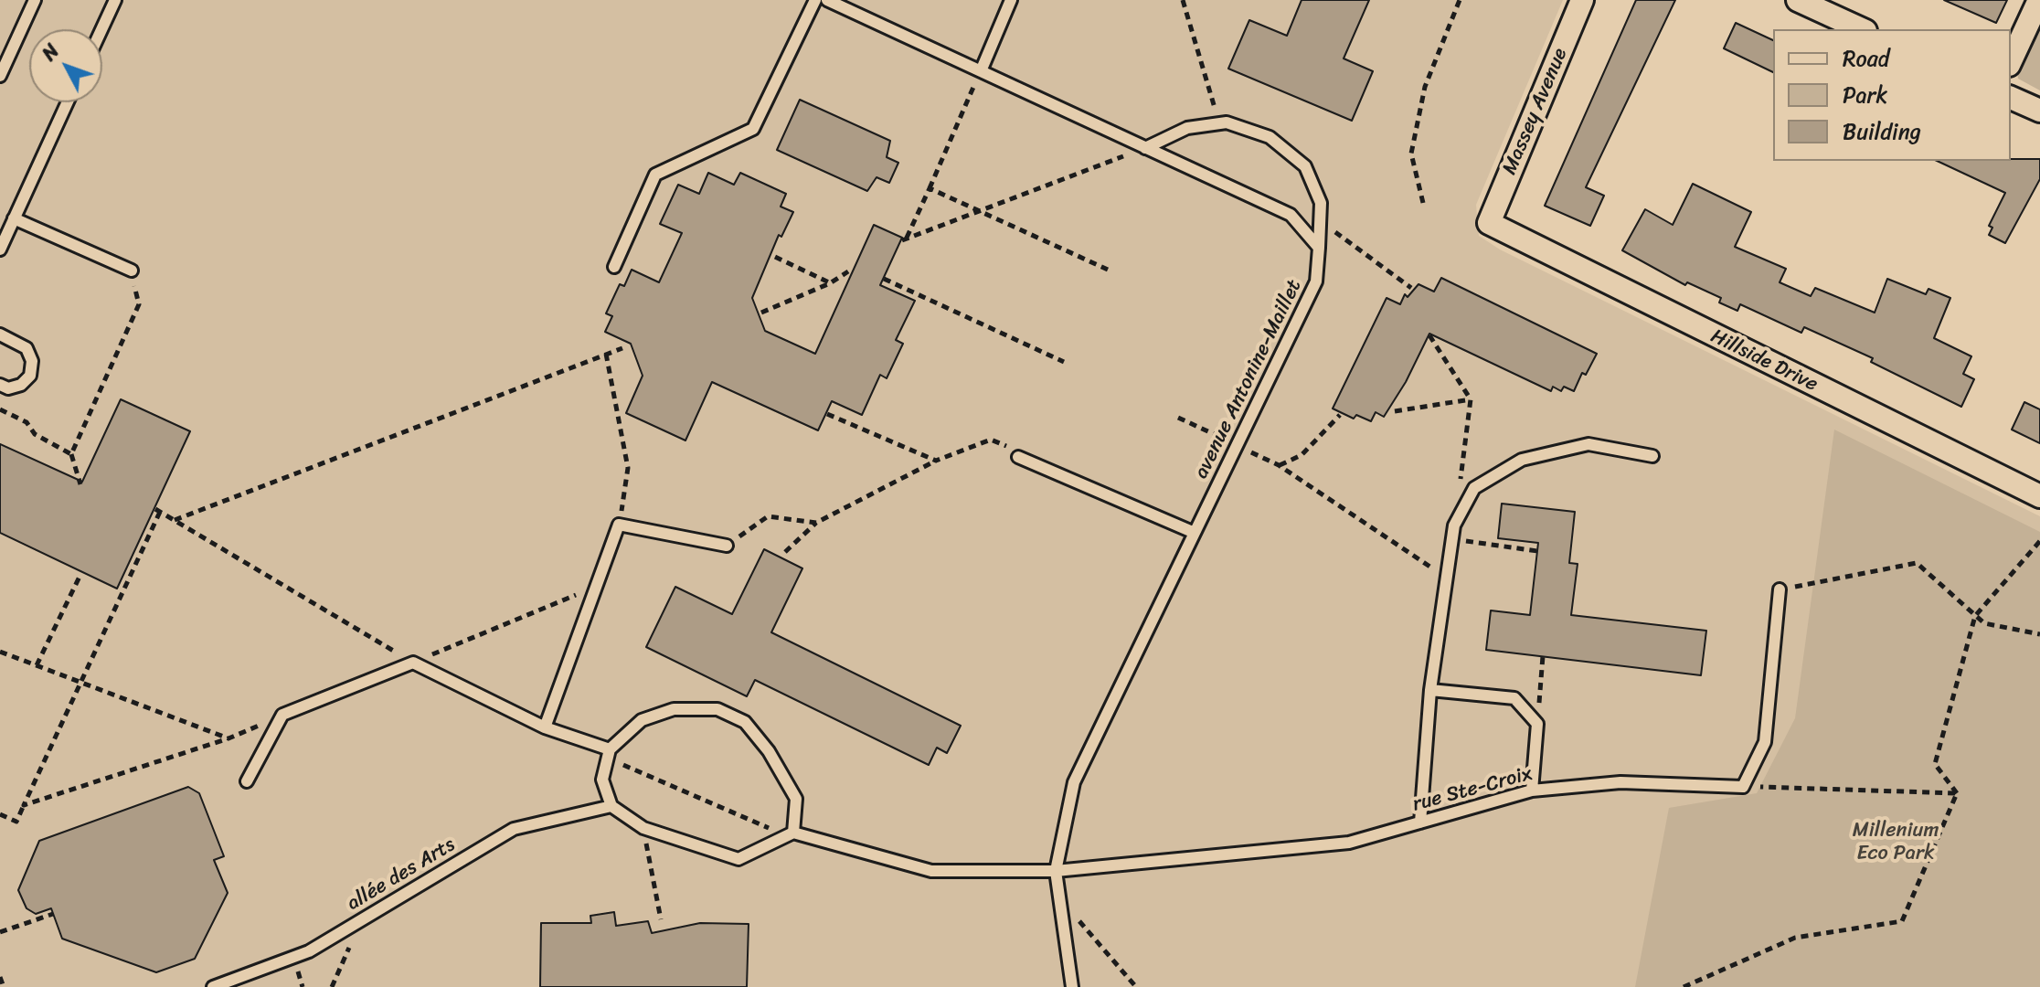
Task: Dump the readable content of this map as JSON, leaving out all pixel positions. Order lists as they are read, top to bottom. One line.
{"streets":{"street":["Massey Avenue","Hillside Drive"],"lane":["avenue Antonine-Maillet","rue Ste-Croix","allée des Arts"]},"crossings":[["Massey Avenue","Hillside Drive"],["avenue Antonine-Maillet","rue Ste-Croix"]],"parks":["Millenium Eco Park"],"legend":["Road","Park","Building"],"north":"top left"}
